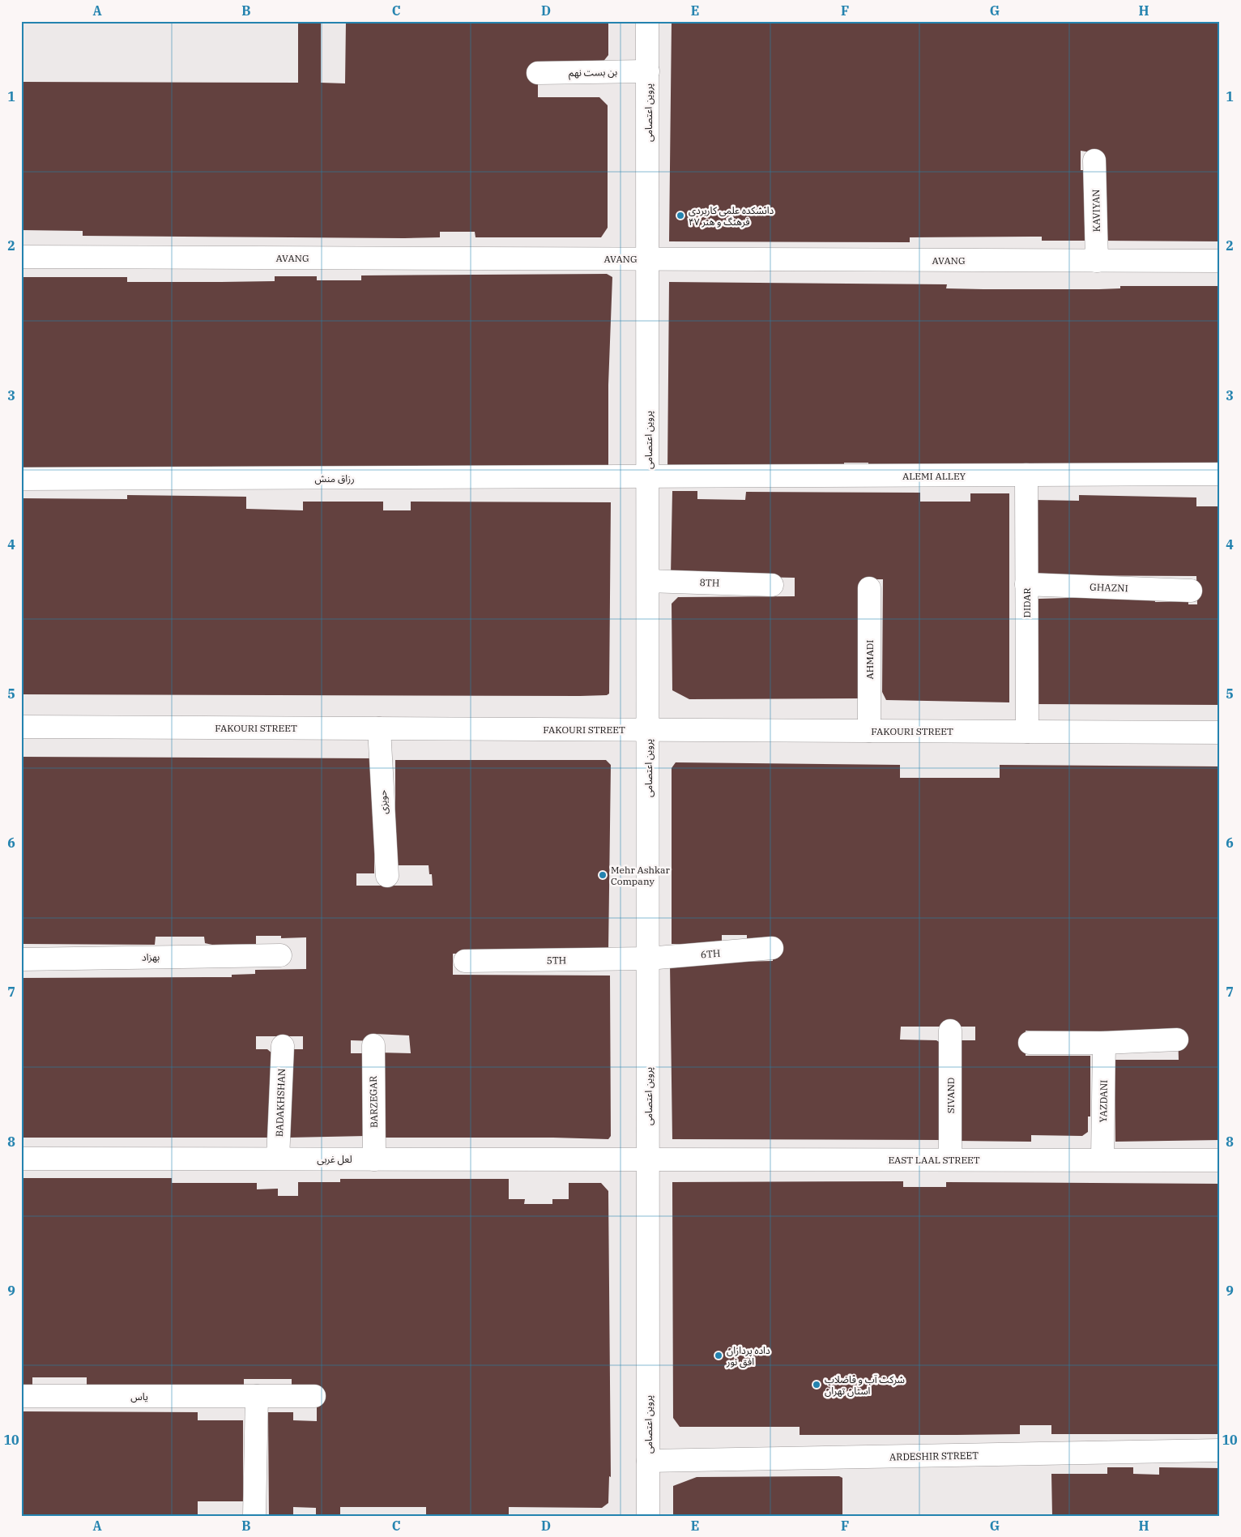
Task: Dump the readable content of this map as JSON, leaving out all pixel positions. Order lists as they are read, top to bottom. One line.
{"streets":{"street":["بن بست نهم","پروین اعتصامی","KAVIYAN","AVANG","ALEMI ALLEY","رزاق منش","8TH","GHAZNI","DIDAR","AHMADI","FAKOURI STREET","حویزی","6TH","بهزاد","5TH","SIVAND","YAZDANI","BARZEGAR","BADAKHSHAN","لعل غربی","EAST LAAL STREET","یاس","ARDESHIR STREET"]},"crossings":[["بن بست نهم","پروین اعتصامی"],["پروین اعتصامی","AVANG"],["پروین اعتصامی","ALEMI ALLEY"],["پروین اعتصامی","رزاق منش"],["پروین اعتصامی","8TH"],["پروین اعتصامی","FAKOURI STREET"],["پروین اعتصامی","6TH"],["پروین اعتصامی","5TH"],["پروین اعتصامی","لعل غربی"],["پروین اعتصامی","EAST LAAL STREET"],["پروین اعتصامی","ARDESHIR STREET"],["KAVIYAN","AVANG"],["ALEMI ALLEY","رزاق منش"],["ALEMI ALLEY","DIDAR"],["GHAZNI","DIDAR"],["DIDAR","FAKOURI STREET"],["AHMADI","FAKOURI STREET"],["FAKOURI STREET","حویزی"],["6TH","5TH"],["SIVAND","EAST LAAL STREET"],["YAZDANI","EAST LAAL STREET"],["BARZEGAR","لعل غربی"],["BADAKHSHAN","لعل غربی"],["لعل غربی","EAST LAAL STREET"]],"places":["دانشکده علمی کاربردی فرهنگ و هنر ۴۷","Mehr Ashkar Company","داده پردازان افق نور","شرکت آب و فاضلاب استان تهران"],"grid":{"columns":["A","B","C","D","E","F","G","H"],"rows":["1","2","3","4","5","6","7","8","9","10"]}}
